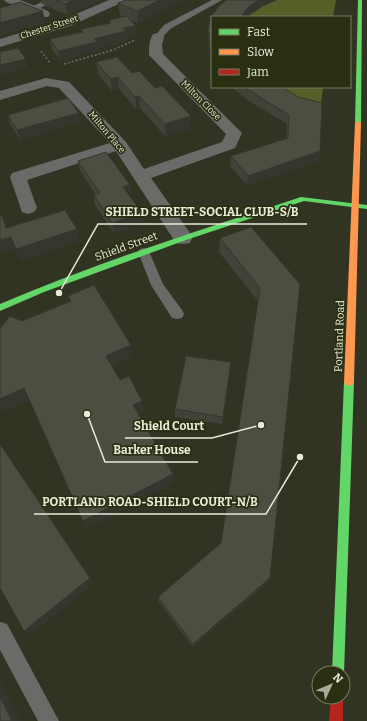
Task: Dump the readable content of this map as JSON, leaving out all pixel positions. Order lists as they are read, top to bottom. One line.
{"streets":{"main road":["Shield Street","Portland Road"],"street":["Chester Street","Milton Close","Milton Place"]},"crossings":[["Milton Close","Milton Place"],["Milton Place","Shield Street"],["Shield Street","Portland Road"]],"places":["SHIELD STREET-SOCIAL CLUB-S/B","Barker House","Shield Court","PORTLAND ROAD-SHIELD COURT-N/B"],"legend":["Fast","Slow","Jam"],"north":"top right"}
